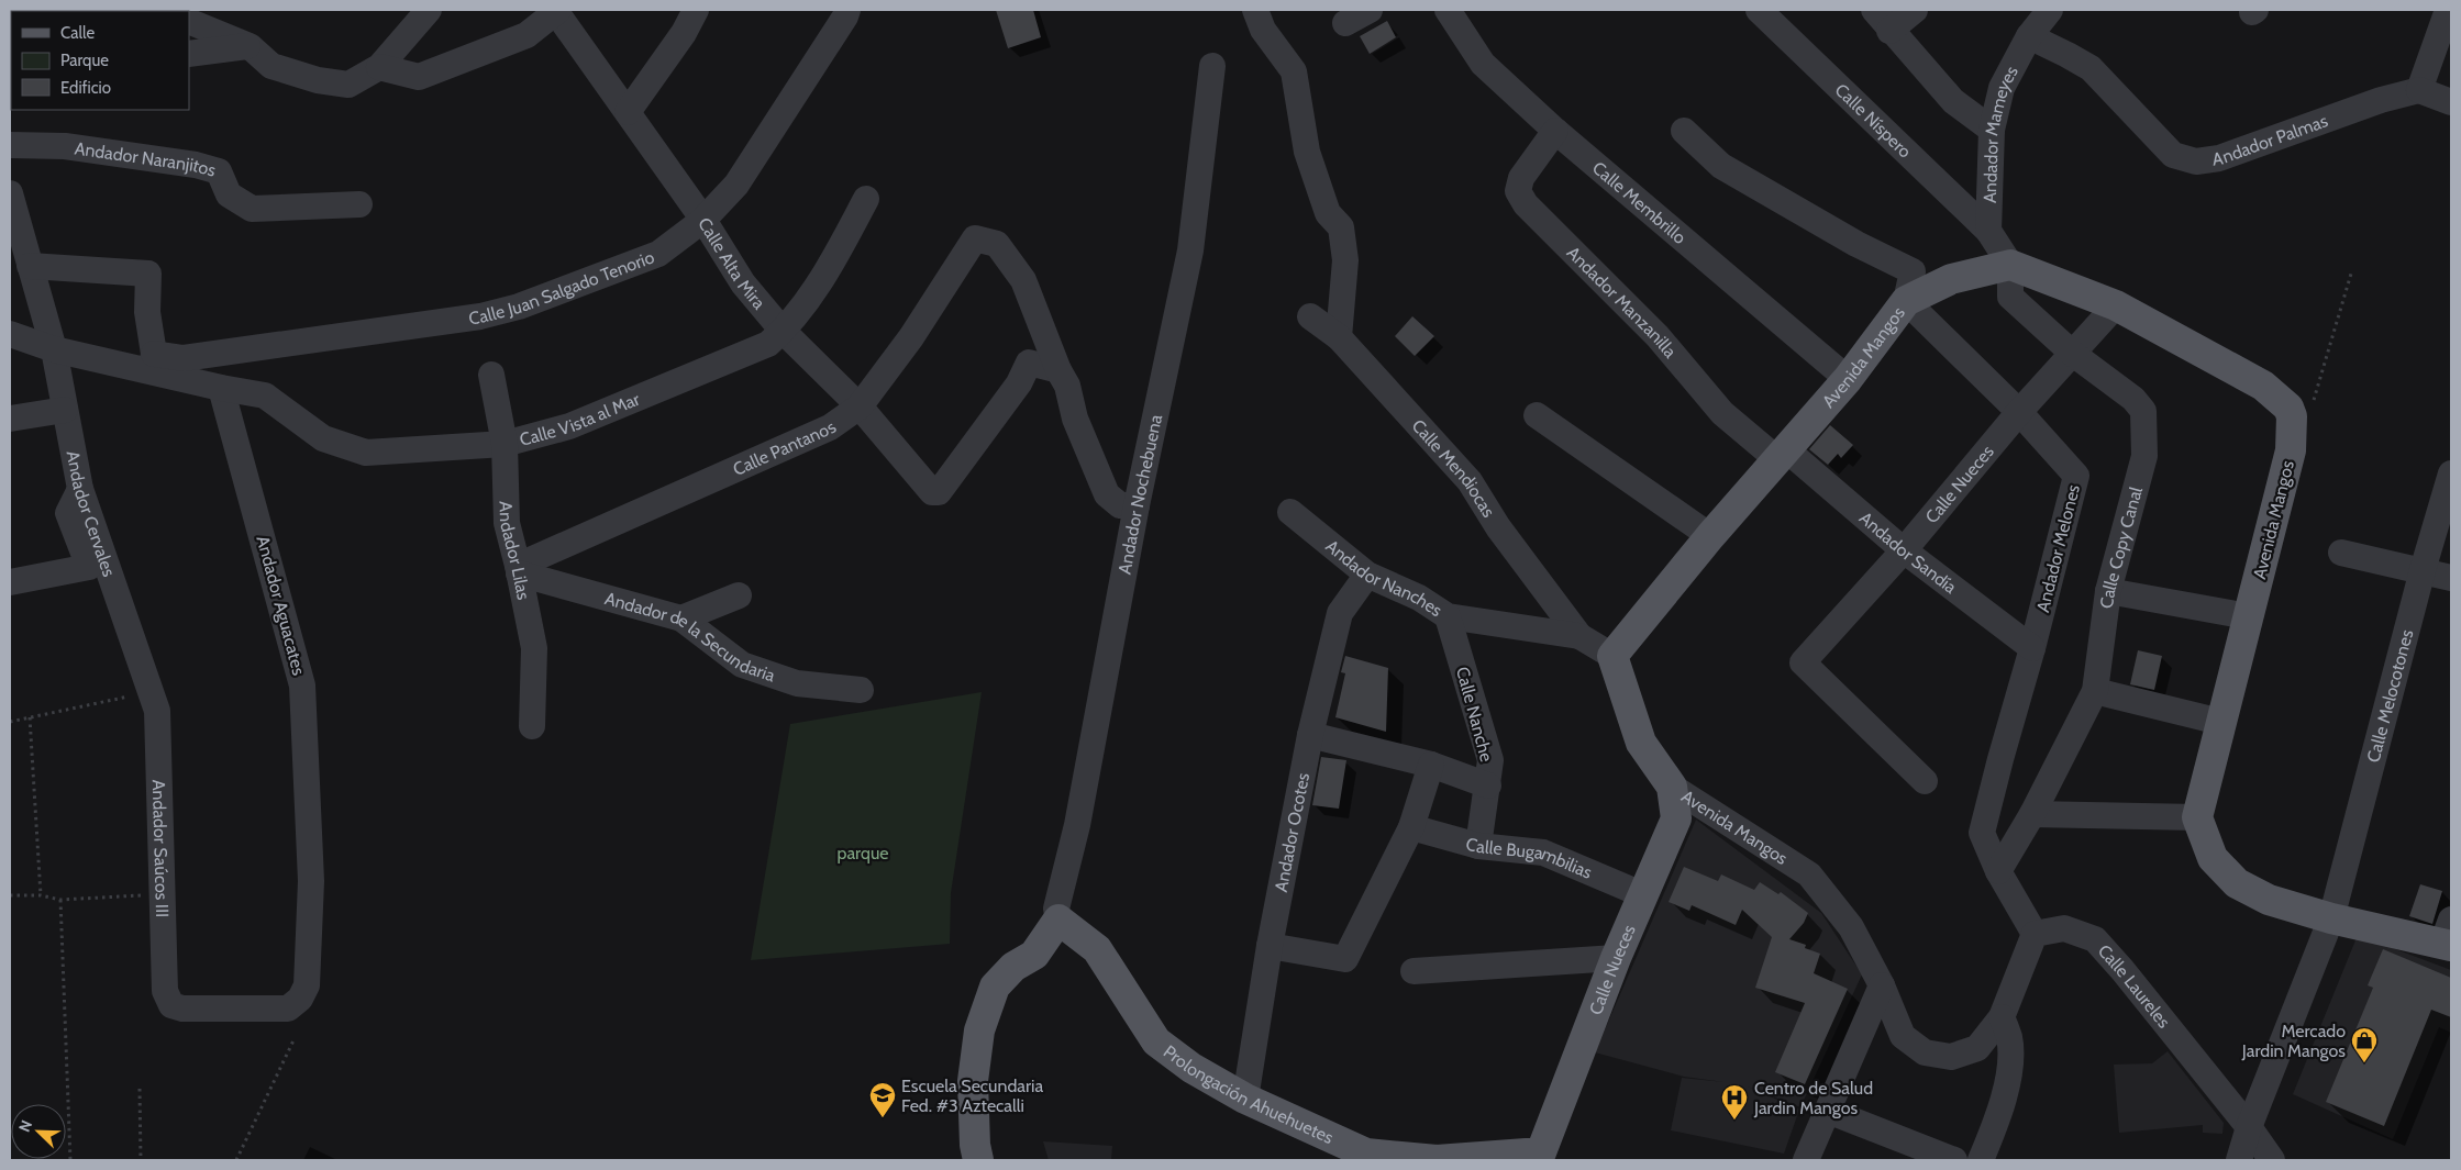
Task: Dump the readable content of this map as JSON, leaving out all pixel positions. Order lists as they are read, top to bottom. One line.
{"streets":{"main road":["Avenida Mangos","Calle Nueces","Prolongación Ahuehuetes"],"street":["Calle Níspero","Andador Mameyes","Andador Palmas","Andador Naranjitos","Calle Membrillo","Calle Alta Mira","Calle Juan Salgado Tenorio","Andador Manzanilla","Calle Vista al Mar","Calle Pantanos","Calle Mendiocas","Andador Nochebuena","Andador Cervales","Andador Melones","Calle Copy Canal","Andador Lilas","Andador Sandía","Andador Nanches","Andador Aguacates","Andador de la Secundaria","Calle Melocotones","Calle Nanche","Andador Ocotes","Andador Saúcos III","Calle Bugambilias","Calle Laureles"]},"crossings":[["Calle Níspero","Andador Mameyes"],["Andador Mameyes","Andador Palmas"],["Andador Mameyes","Avenida Mangos"],["Andador Mameyes","Calle Copy Canal"],["Calle Membrillo","Andador Manzanilla"],["Calle Membrillo","Avenida Mangos"],["Calle Alta Mira","Calle Juan Salgado Tenorio"],["Calle Alta Mira","Calle Vista al Mar"],["Calle Alta Mira","Calle Pantanos"],["Andador Manzanilla","Avenida Mangos"],["Andador Manzanilla","Andador Sandía"],["Avenida Mangos","Calle Nueces"],["Avenida Mangos","Andador Melones"],["Avenida Mangos","Calle Copy Canal"],["Avenida Mangos","Andador Sandía"],["Avenida Mangos","Andador Nanches"],["Calle Vista al Mar","Andador Lilas"],["Calle Vista al Mar","Andador Aguacates"],["Calle Pantanos","Andador Lilas"],["Calle Pantanos","Andador de la Secundaria"],["Calle Mendiocas","Andador Nanches"],["Calle Nueces","Andador Melones"],["Calle Nueces","Calle Copy Canal"],["Calle Nueces","Andador Sandía"],["Calle Nueces","Calle Bugambilias"],["Calle Nueces","Prolongación Ahuehuetes"],["Andador Nochebuena","Prolongación Ahuehuetes"],["Andador Cervales","Andador Saúcos III"],["Andador Melones","Calle Copy Canal"],["Andador Melones","Andador Sandía"],["Andador Melones","Calle Laureles"],["Andador Lilas","Andador de la Secundaria"],["Andador Nanches","Calle Nanche"],["Andador Nanches","Andador Ocotes"],["Andador Aguacates","Andador Saúcos III"],["Calle Melocotones","Calle Laureles"],["Calle Nanche","Calle Bugambilias"],["Andador Ocotes","Prolongación Ahuehuetes"]],"parks":["parque"],"places":{"shop":["Mercado Jardin Mangos"],"school or university":["Escuela Secundaria Fed. #3 Aztecalli"],"hospital":["Centro de Salud Jardin Mangos"]},"legend":["Calle","Parque","Edificio"],"north":"top left"}
